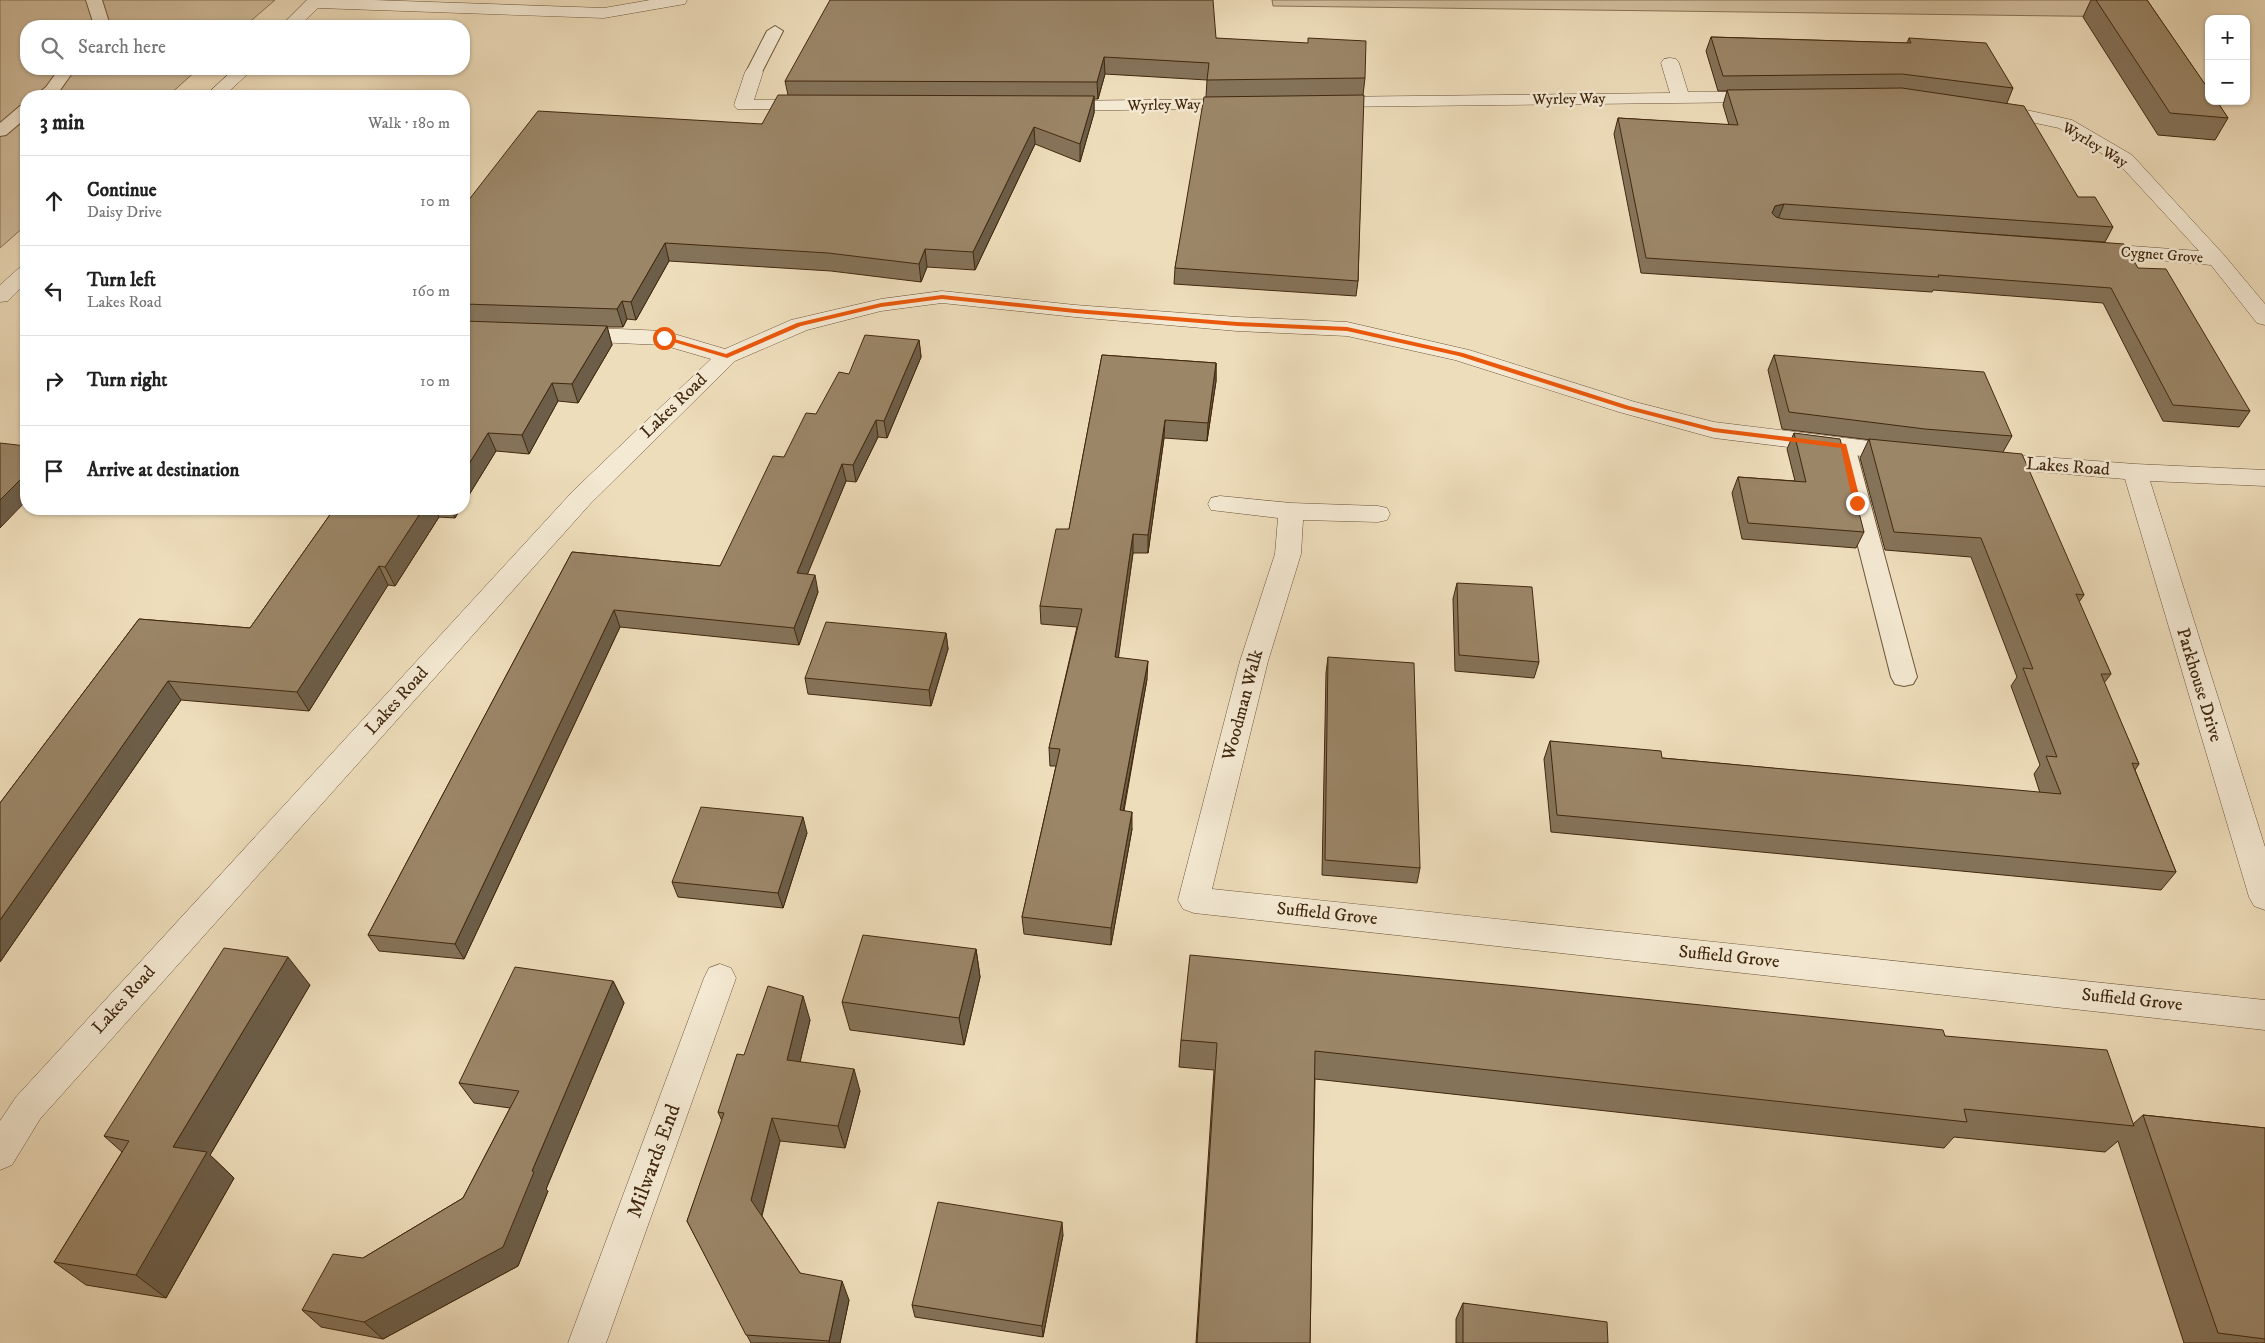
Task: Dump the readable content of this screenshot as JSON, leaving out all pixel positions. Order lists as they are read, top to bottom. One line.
{"streets":{"street":["Wyrley Way","Cygnet Grove","Lakes Road","Parkhouse Drive","Woodman Walk","Suffield Grove","Milwards End"]},"crossings":[["Wyrley Way","Cygnet Grove"],["Lakes Road","Parkhouse Drive"],["Woodman Walk","Suffield Grove"]],"page":{"map_buttons":["+","−"],"search":"Search here","heading":["3 min","Walk · 180 m"],"list":[["Continue","Daisy Drive","10 m"],["Turn left","Lakes Road","160 m"],["Turn right","10 m"],"Arrive at destination"]}}
